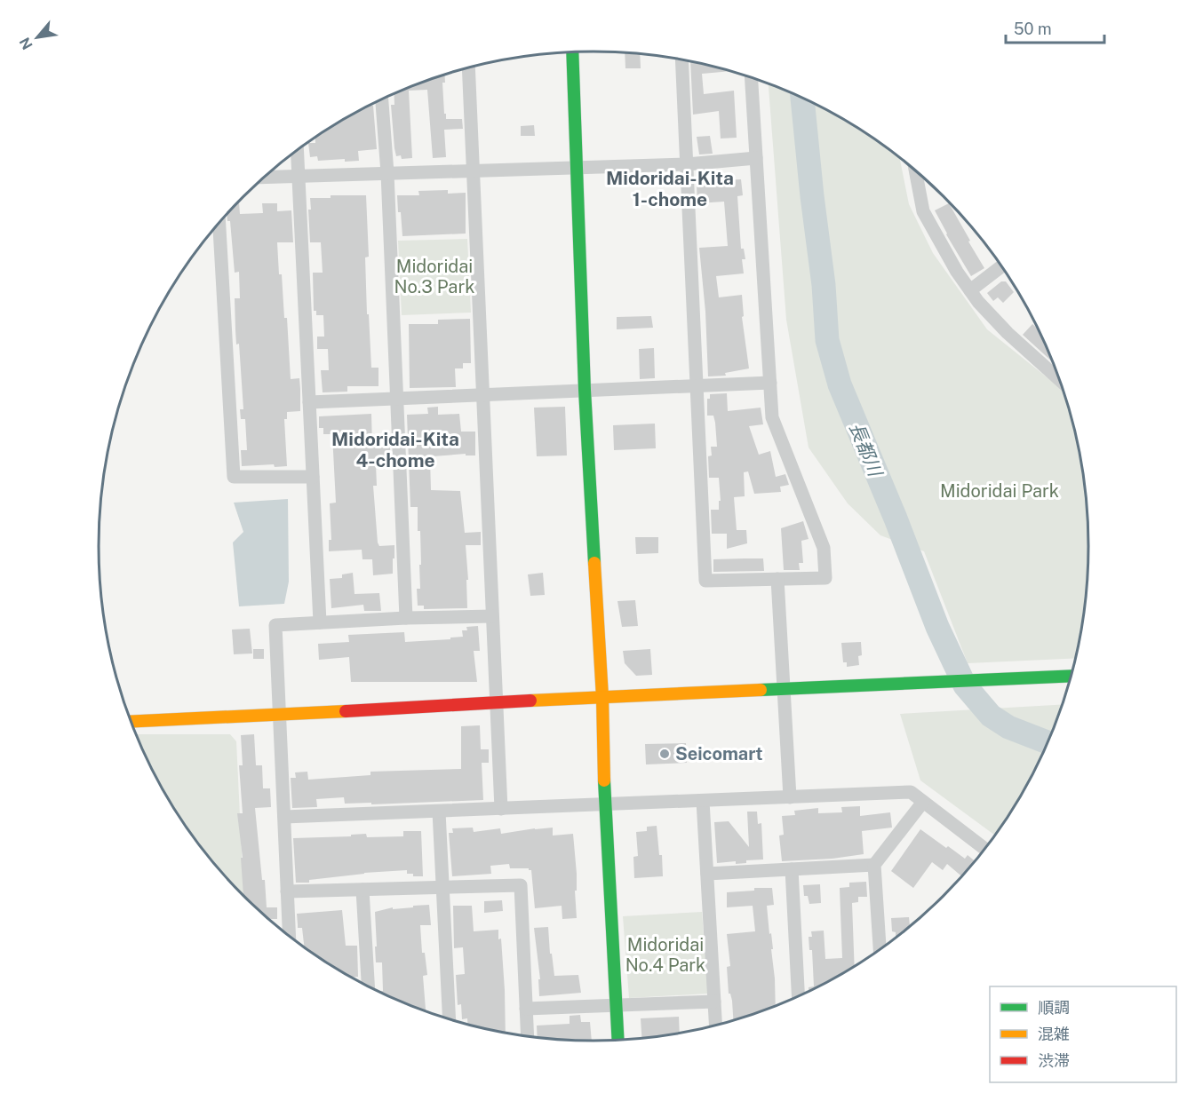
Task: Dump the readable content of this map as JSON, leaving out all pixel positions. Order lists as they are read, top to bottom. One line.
{"districts":["Midoridai-Kita 1-chome","Midoridai-Kita 4-chome"],"water":["長都川"],"parks":["Midoridai No.3 Park","Midoridai Park","Midoridai No.4 Park"],"places":["Seicomart"],"legend":["順調","混雑","渋滞"],"scale_bar":"50 m","north":"bottom left"}
